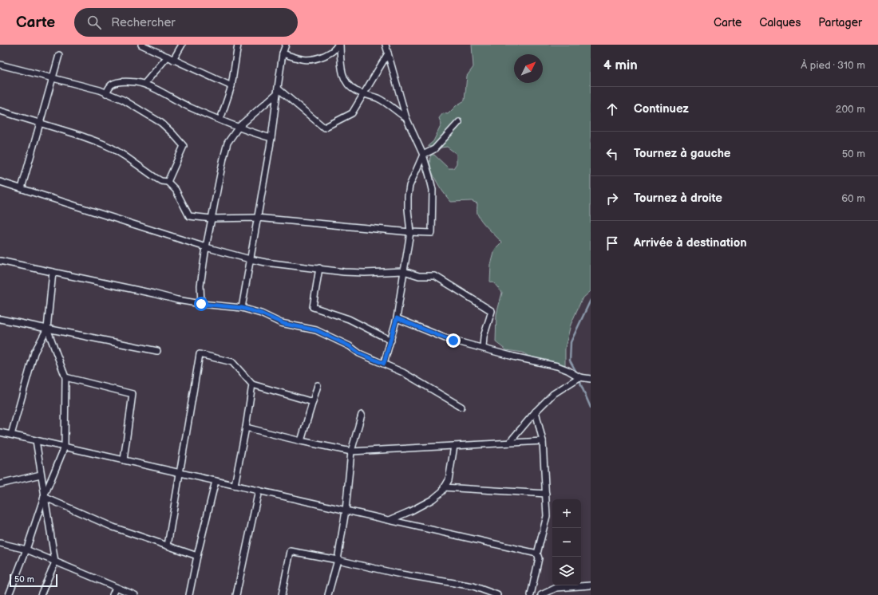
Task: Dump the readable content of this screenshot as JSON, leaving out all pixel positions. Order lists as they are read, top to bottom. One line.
{"scale_bar":"50 m","north":"top right","page":{"header":"Carte","search":"Rechercher","nav":["Carte","Calques","Partager"],"heading":["4 min","À pied · 310 m"],"list":[["Continuez","200 m"],["Tournez à gauche","50 m"],["Tournez à droite","60 m"],"Arrivée à destination"],"map_buttons":["+","−"],"scale":"50 m"}}
